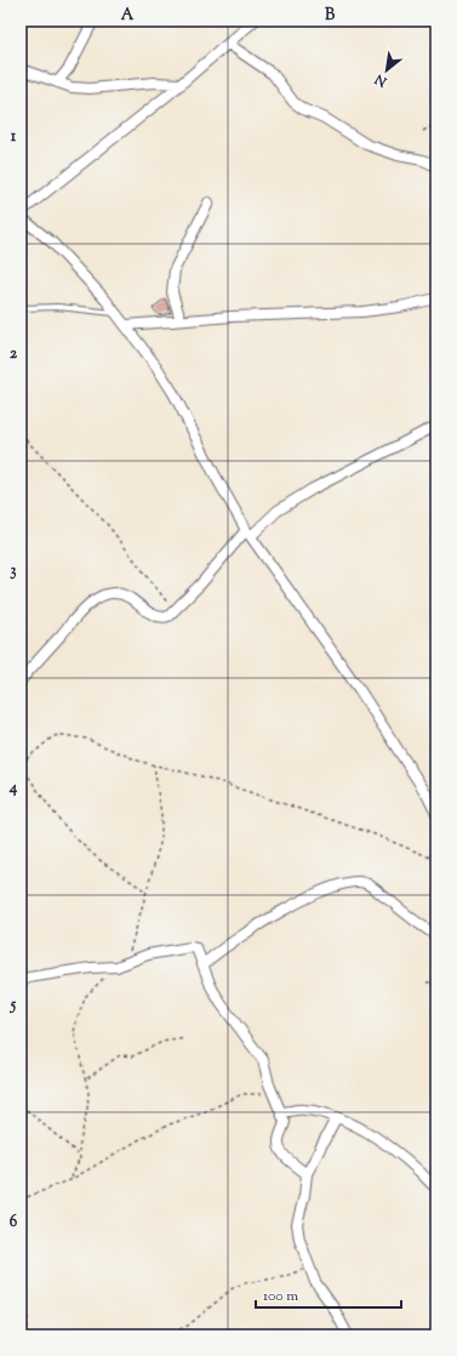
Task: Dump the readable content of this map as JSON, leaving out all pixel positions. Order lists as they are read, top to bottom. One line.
{"scale_bar":"100 m","north":"bottom left","grid":{"columns":["A","B"],"rows":["1","2","3","4","5","6"]}}
